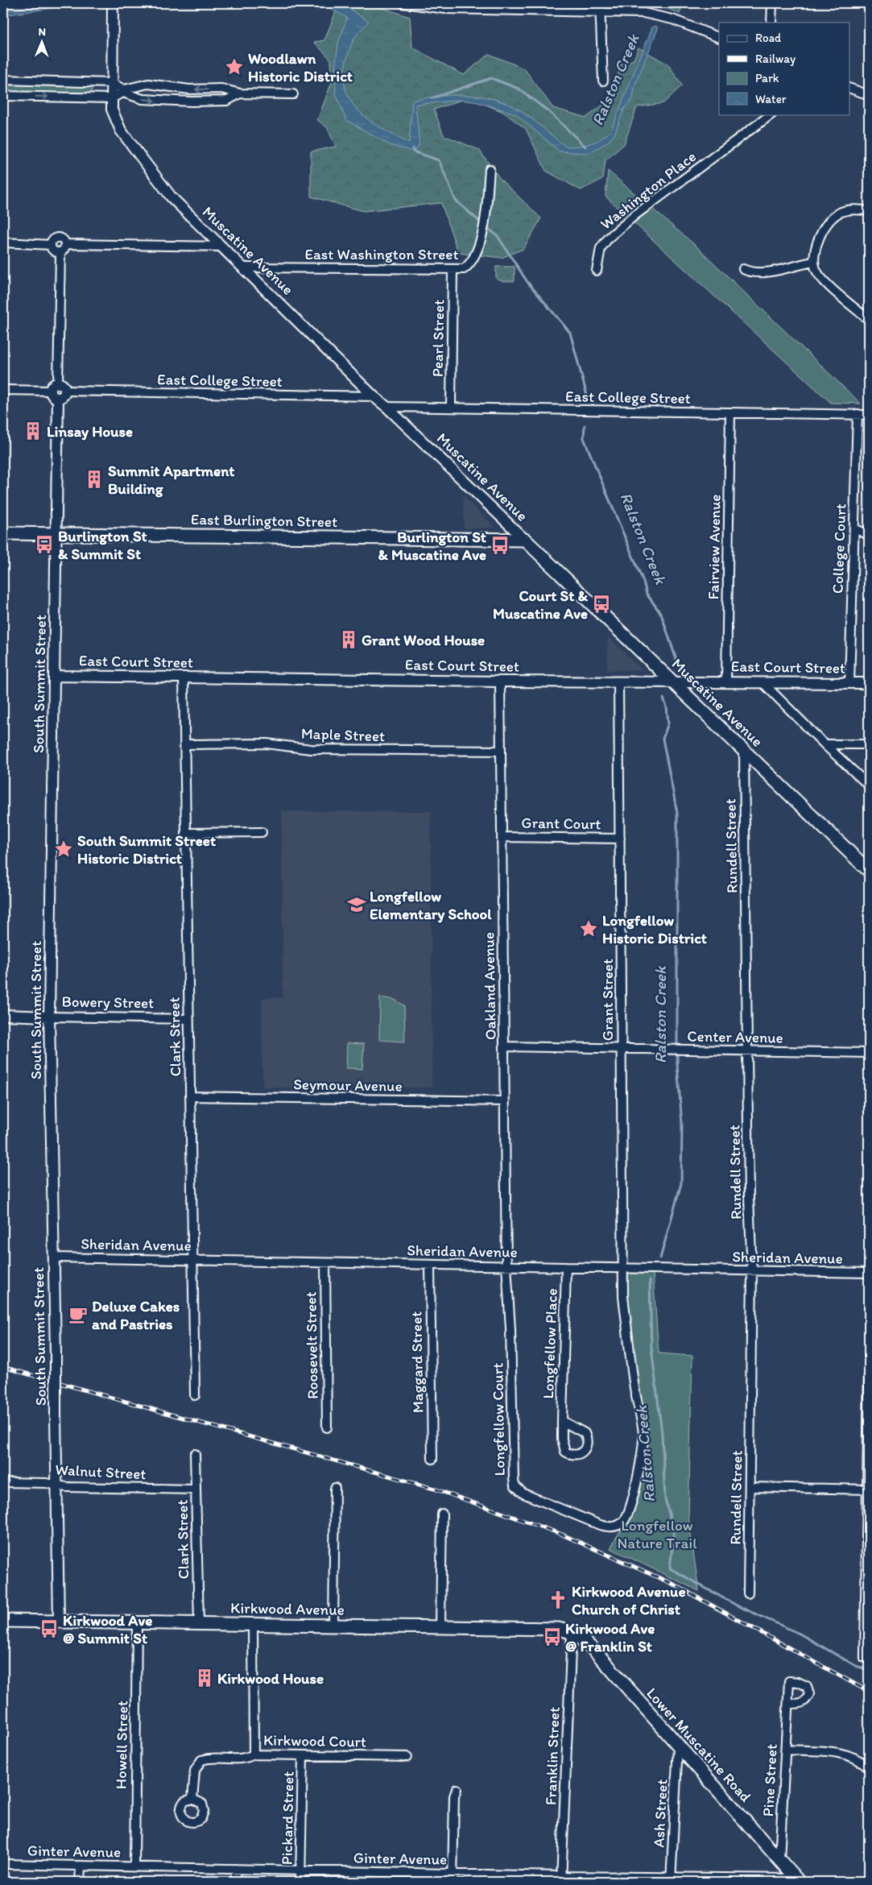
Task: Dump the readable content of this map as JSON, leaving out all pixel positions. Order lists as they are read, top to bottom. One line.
{"streets":{"main road":["Muscatine Avenue","East Burlington Street","Kirkwood Avenue","Lower Muscatine Road"],"street":["Washington Place","East Washington Street","Pearl Street","East College Street","Fairview Avenue","College Court","East Court Street","South Summit Street","Maple Street","Grant Court","Rundell Street","Oakland Avenue","Grant Street","Bowery Street","Clark Street","Center Avenue","Seymour Avenue","Sheridan Avenue","Longfellow Place","Roosevelt Street","Maggard Street","Longfellow Court","Walnut Street","Kirkwood Court","Howell Street","Franklin Street","Pine Street","Ash Street","Pickard Street","Ginter Avenue"]},"crossings":[["Muscatine Avenue","East Washington Street"],["Muscatine Avenue","East College Street"],["Muscatine Avenue","East Burlington Street"],["Muscatine Avenue","East Court Street"],["Muscatine Avenue","Rundell Street"],["East Washington Street","Pearl Street"],["Pearl Street","East College Street"],["East College Street","Fairview Avenue"],["East College Street","College Court"],["East College Street","South Summit Street"],["East Burlington Street","South Summit Street"],["Fairview Avenue","East Court Street"],["College Court","East Court Street"],["East Court Street","South Summit Street"],["East Court Street","Oakland Avenue"],["East Court Street","Grant Street"],["East Court Street","Clark Street"],["South Summit Street","Bowery Street"],["South Summit Street","Sheridan Avenue"],["South Summit Street","Walnut Street"],["South Summit Street","Kirkwood Avenue"],["Maple Street","Oakland Avenue"],["Maple Street","Clark Street"],["Grant Court","Oakland Avenue"],["Grant Court","Grant Street"],["Rundell Street","Center Avenue"],["Rundell Street","Sheridan Avenue"],["Oakland Avenue","Center Avenue"],["Oakland Avenue","Seymour Avenue"],["Oakland Avenue","Sheridan Avenue"],["Oakland Avenue","Longfellow Court"],["Grant Street","Center Avenue"],["Grant Street","Sheridan Avenue"],["Grant Street","Longfellow Court"],["Bowery Street","Clark Street"],["Clark Street","Seymour Avenue"],["Clark Street","Sheridan Avenue"],["Clark Street","Walnut Street"],["Clark Street","Kirkwood Avenue"],["Sheridan Avenue","Longfellow Place"],["Sheridan Avenue","Roosevelt Street"],["Sheridan Avenue","Maggard Street"],["Sheridan Avenue","Longfellow Court"],["Kirkwood Avenue","Kirkwood Court"],["Kirkwood Avenue","Howell Street"],["Kirkwood Avenue","Lower Muscatine Road"],["Kirkwood Avenue","Franklin Street"],["Kirkwood Court","Pickard Street"],["Howell Street","Ginter Avenue"],["Lower Muscatine Road","Franklin Street"],["Lower Muscatine Road","Pine Street"],["Lower Muscatine Road","Ash Street"],["Lower Muscatine Road","Ginter Avenue"],["Franklin Street","Ginter Avenue"],["Ash Street","Ginter Avenue"],["Pickard Street","Ginter Avenue"]],"water":["Ralston Creek"],"parks":["Longfellow Nature Trail"],"places":{"place":["Woodlawn Historic District","South Summit Street Historic District","Longfellow Historic District"],"building":["Linsay House","Summit Apartment Building","Grant Wood House","Kirkwood House"],"bus stop":["Burlington St & Summit St","Burlington St & Muscatine Ave","Court St & Muscatine Ave","Kirkwood Ave @ Summit St","Kirkwood Ave @ Franklin St"],"school or university":["Longfellow Elementary School"],"cafe":["Deluxe Cakes and Pastries"],"church":["Kirkwood Avenue Church of Christ"]},"legend":["Road","Railway","Park","Water"],"north":"top"}
